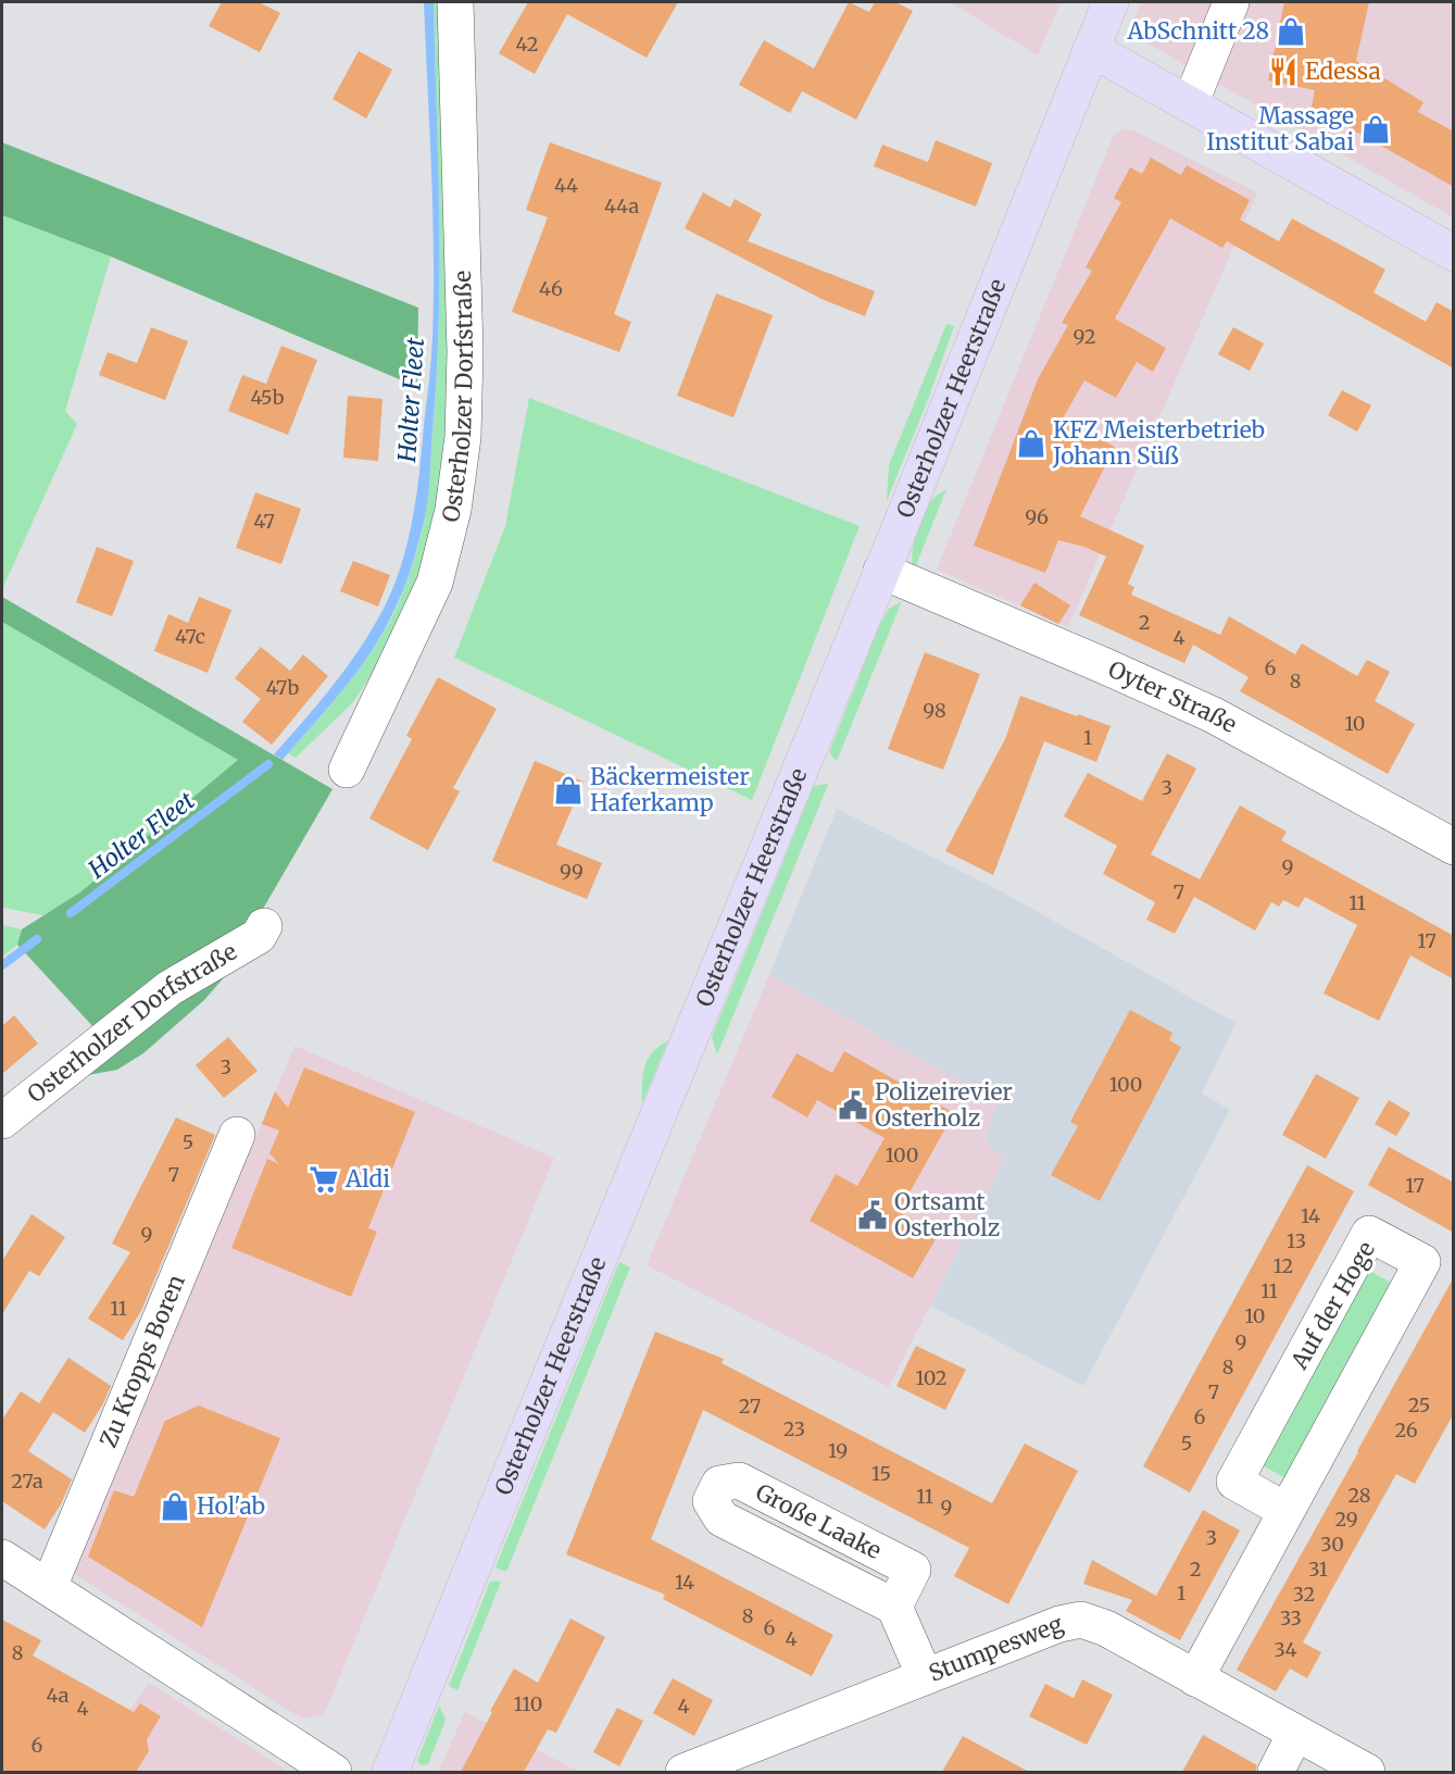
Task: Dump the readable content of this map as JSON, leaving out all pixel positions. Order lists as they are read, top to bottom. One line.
{"streets":{"main road":["Osterholzer Heerstraße"],"street":["Osterholzer Dorfstraße","Oyter Straße","Auf der Hoge","Zu Kropps Boren","Große Laake","Stumpesweg"]},"crossings":[["Osterholzer Heerstraße","Oyter Straße"],["Auf der Hoge","Stumpesweg"]],"water":["Holter Fleet"],"places":{"shop":["AbSchnitt 28","Massage Institut Sabai","KFZ Meisterbetrieb Johann Süß","Bäckermeister Haferkamp","Hol'ab"],"restaurant":["Edessa"],"public building":["Polizeirevier Osterholz","Ortsamt Osterholz"],"supermarket":["Aldi"]},"house_numbers":["42","44","44a","46","92","45b","96","47","2","47c","4","6","8","47b","98","10","1","3","9","99","7","11","17","3","100","5","100","7","17","14","9","13","12","11","11","10","9","8","102","7","25","27","6","23","26","5","19","15","27a","28","11","9","29","3","30","2","31","14","1","32","8","33","6","4","34","8","4a","110","4","4","6"]}
